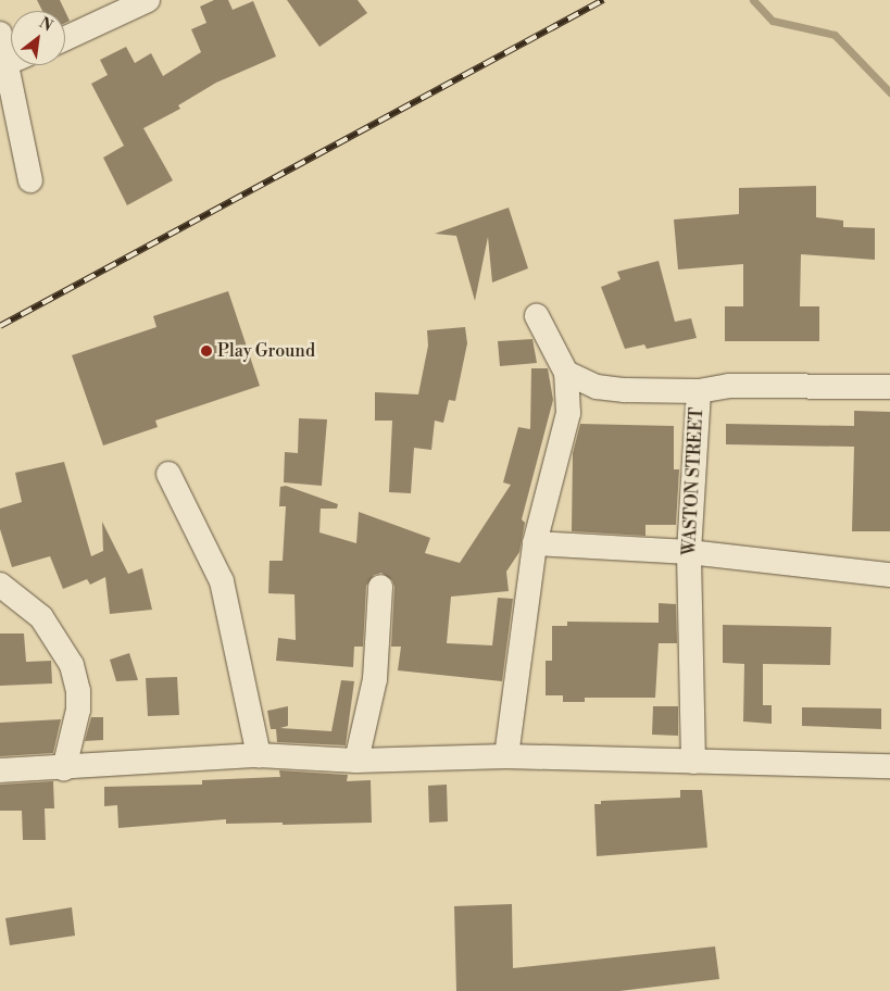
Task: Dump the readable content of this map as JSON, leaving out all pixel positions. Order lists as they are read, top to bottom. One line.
{"streets":{"street":["WASTON STREET"]},"places":["Play Ground"],"north":"top right"}
